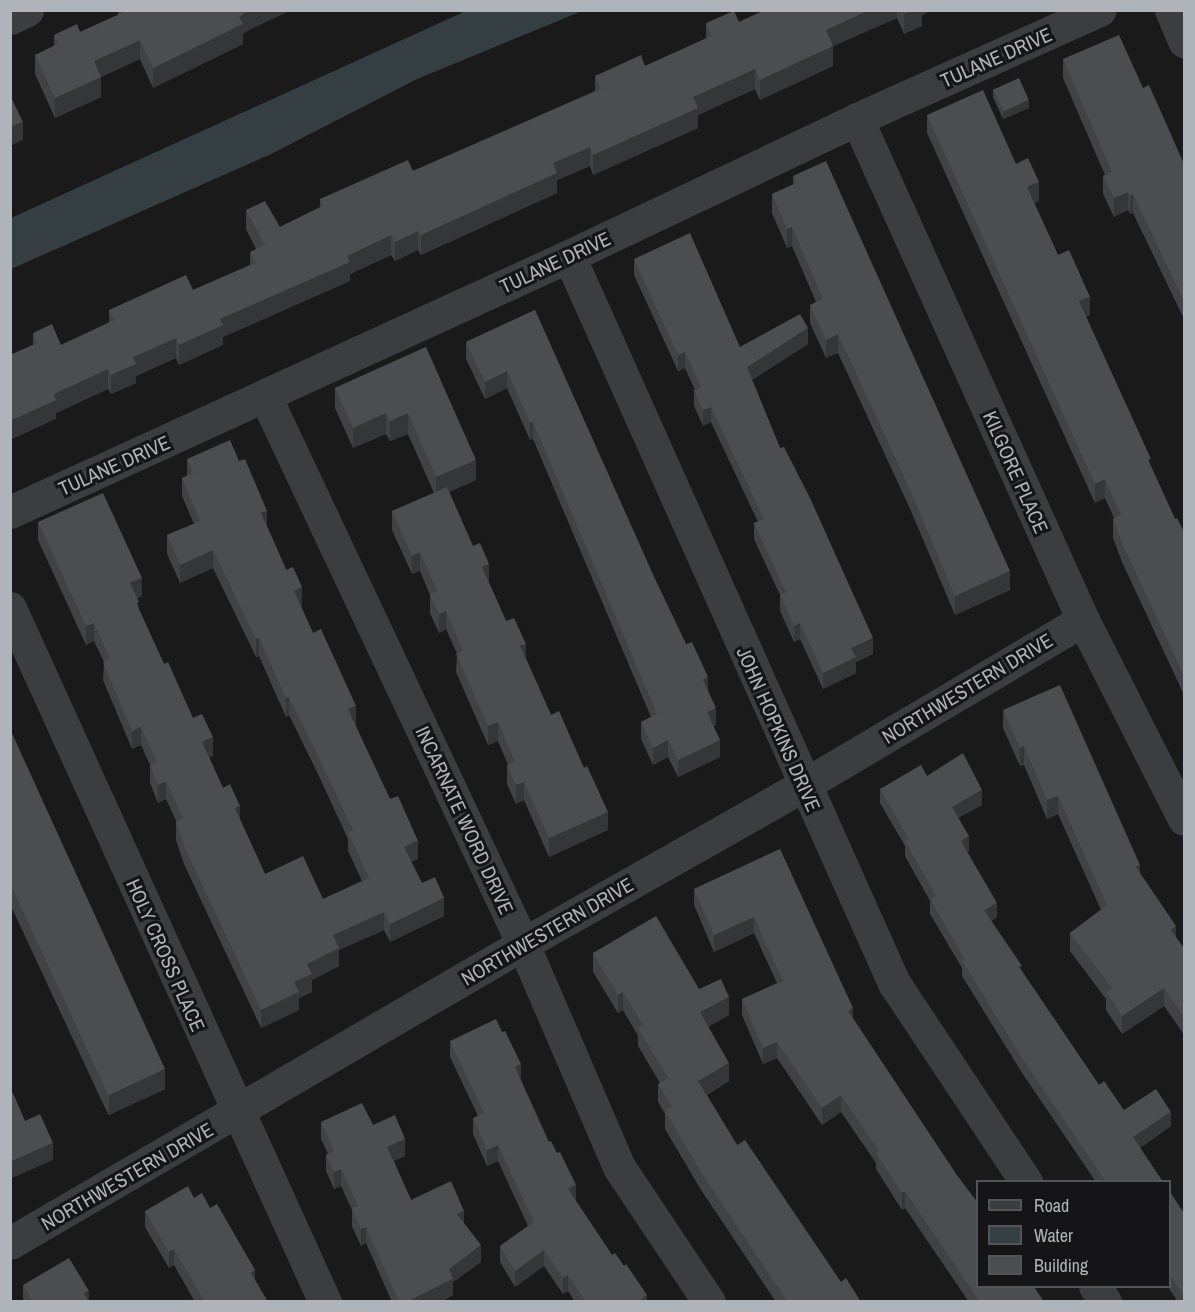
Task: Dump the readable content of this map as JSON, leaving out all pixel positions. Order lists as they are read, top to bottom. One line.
{"streets":{"street":["TULANE DRIVE","KILGORE PLACE","NORTHWESTERN DRIVE","JOHN HOPKINS DRIVE","INCARNATE WORD DRIVE","HOLY CROSS PLACE"]},"crossings":[["TULANE DRIVE","KILGORE PLACE"],["TULANE DRIVE","JOHN HOPKINS DRIVE"],["TULANE DRIVE","INCARNATE WORD DRIVE"],["KILGORE PLACE","NORTHWESTERN DRIVE"],["NORTHWESTERN DRIVE","JOHN HOPKINS DRIVE"],["NORTHWESTERN DRIVE","INCARNATE WORD DRIVE"],["NORTHWESTERN DRIVE","HOLY CROSS PLACE"]],"legend":["Road","Water","Building"]}
